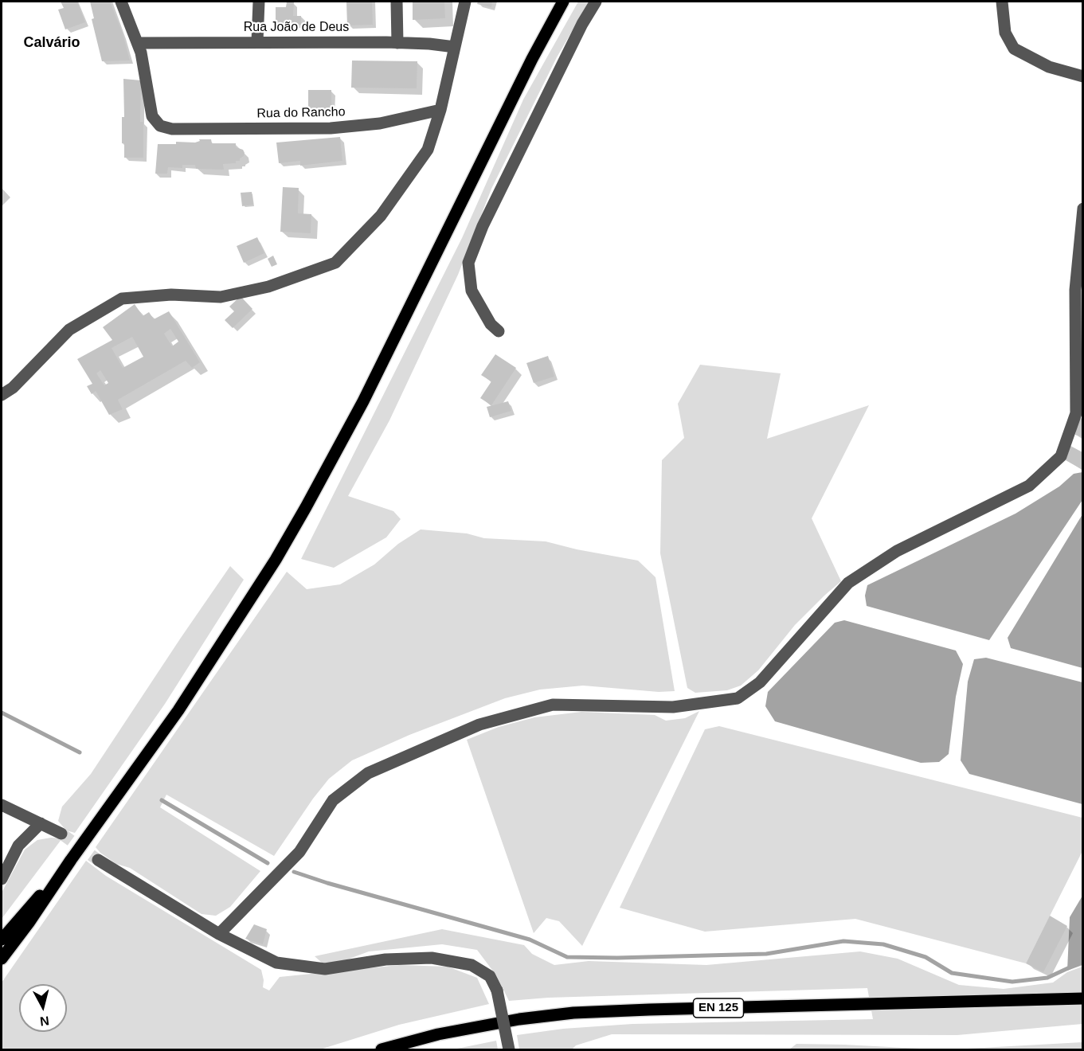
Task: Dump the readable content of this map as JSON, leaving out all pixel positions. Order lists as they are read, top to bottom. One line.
{"streets":{"main road":["EN 125"],"street":["Rua João de Deus","Rua do Rancho"]},"crossings":[["Rua João de Deus","Rua do Rancho"]],"districts":["Calvário"],"north":"bottom"}
